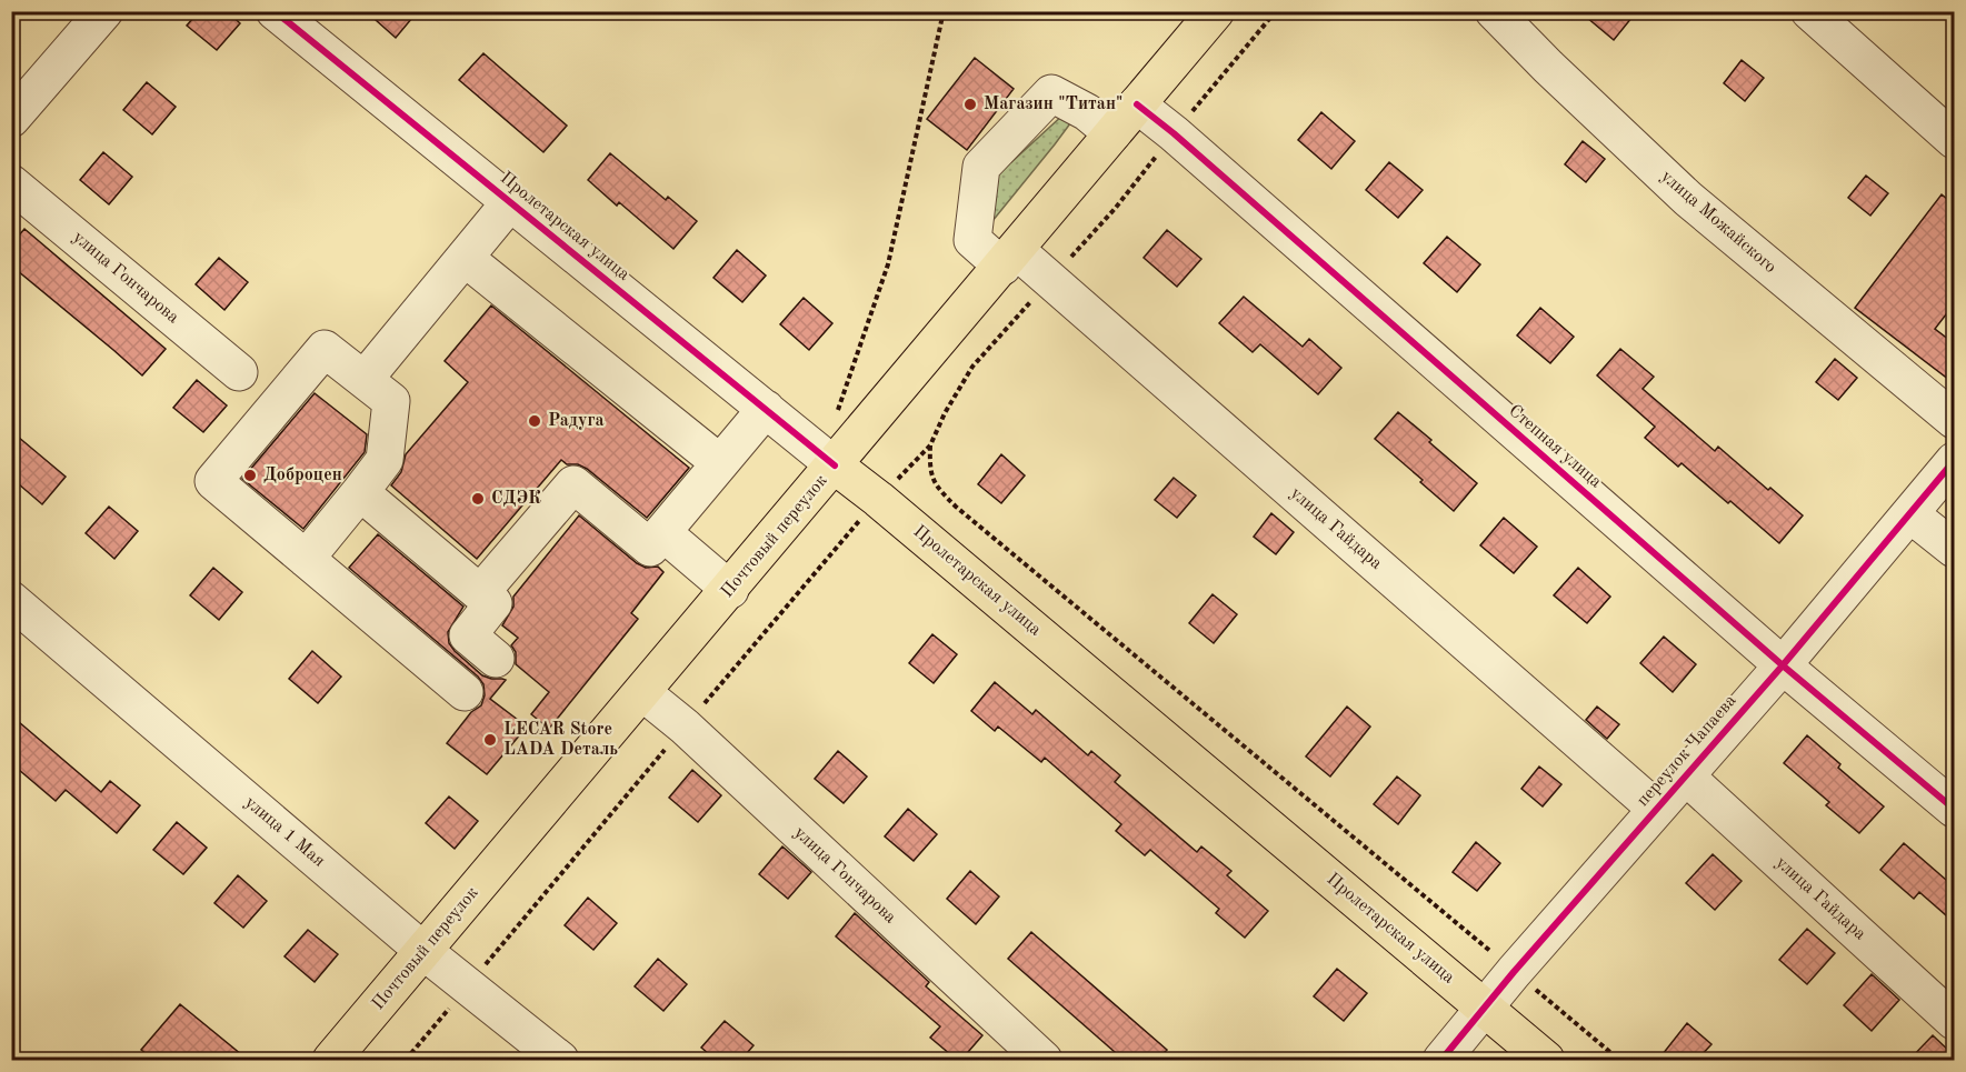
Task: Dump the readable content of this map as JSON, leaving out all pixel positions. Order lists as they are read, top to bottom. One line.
{"streets":{"main road":["Пролетарская улица","Почтовый переулок"],"street":["улица Можайского","улица Гончарова","Степная улица","улица Гайдара","переулок Чапаева","улица 1 Мая"]},"crossings":[["Пролетарская улица","Почтовый переулок"],["Пролетарская улица","переулок Чапаева"],["улица Гончарова","Почтовый переулок"],["Степная улица","Почтовый переулок"],["Степная улица","переулок Чапаева"],["улица Гайдара","Почтовый переулок"],["улица Гайдара","переулок Чапаева"],["Почтовый переулок","улица 1 Мая"]],"places":["Магазин \"Титан\"","Радуга","Доброцен","СДЭК","LECAR Store LADA Dеталь"]}
